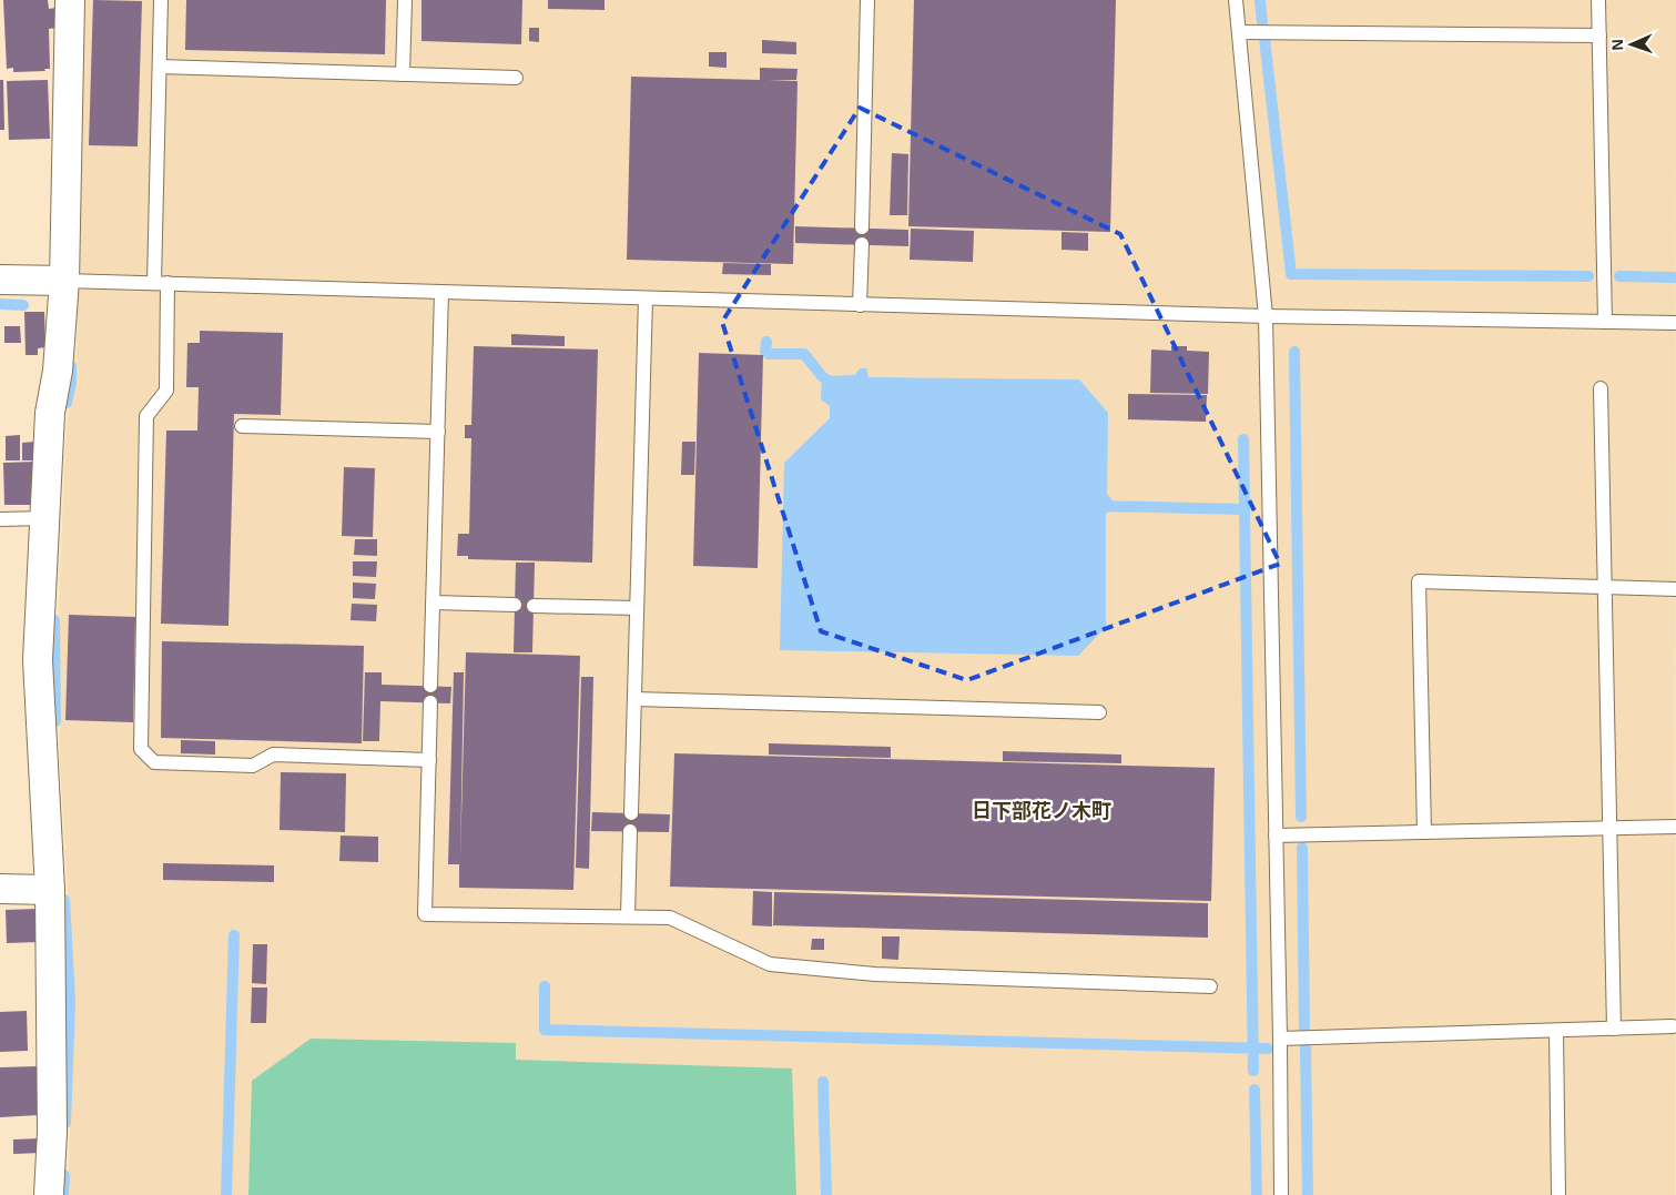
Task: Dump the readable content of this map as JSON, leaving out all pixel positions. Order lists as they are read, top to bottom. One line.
{"districts":["日下部花ノ木町"],"north":"left"}
